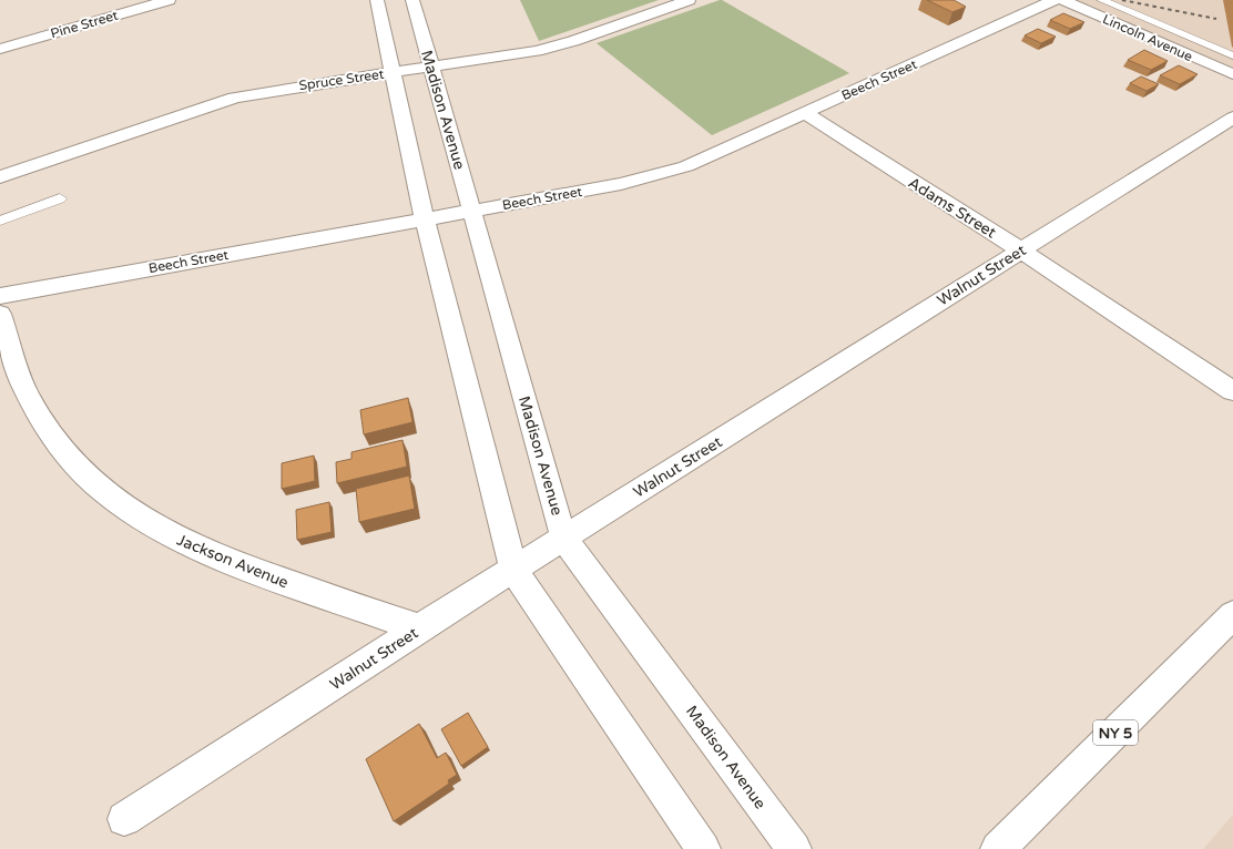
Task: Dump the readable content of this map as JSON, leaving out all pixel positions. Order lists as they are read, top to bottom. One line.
{"streets":{"main road":["Pine Street","Lincoln Avenue","Spruce Street","Beech Street","Madison Avenue","Adams Street","Walnut Street","Jackson Avenue","NY 5"]},"crossings":[["Spruce Street","Madison Avenue"],["Beech Street","Madison Avenue"],["Beech Street","Adams Street"],["Madison Avenue","Walnut Street"],["Adams Street","Walnut Street"],["Walnut Street","Jackson Avenue"]]}
